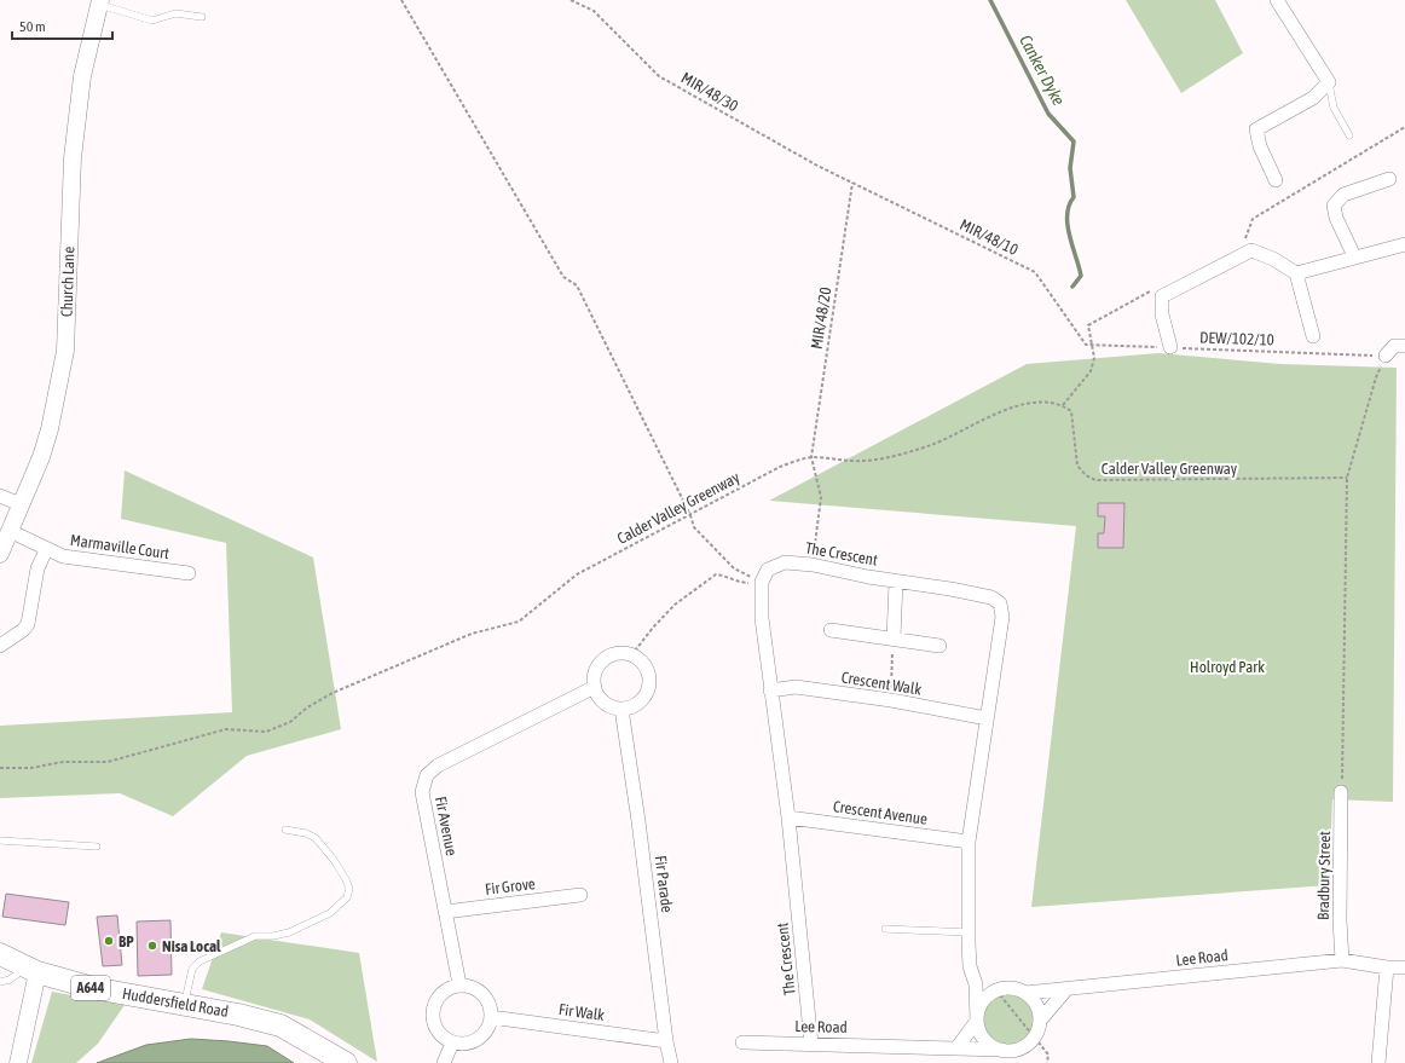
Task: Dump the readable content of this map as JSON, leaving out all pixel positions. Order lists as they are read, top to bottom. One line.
{"streets":{"highway":["A644","Huddersfield Road"],"street":["Church Lane","Marmaville Court","The Crescent","Crescent Walk","Crescent Avenue","Fir Avenue","Bradbury Street","Fir Parade","Fir Grove","Lee Road","Fir Walk"],"path":["MIR/48/30","MIR/48/10","MIR/48/20","DEW/102/10","Calder Valley Greenway"]},"crossings":[["MIR/48/30","MIR/48/10"],["MIR/48/30","MIR/48/20"],["MIR/48/10","MIR/48/20"],["MIR/48/10","DEW/102/10"],["Church Lane","Marmaville Court"],["MIR/48/20","Calder Valley Greenway"],["The Crescent","Crescent Walk"],["The Crescent","Crescent Avenue"],["The Crescent","Lee Road"],["Fir Avenue","Fir Parade"],["Fir Avenue","Fir Grove"],["Fir Avenue","Fir Walk"],["Bradbury Street","Lee Road"],["Fir Parade","Fir Walk"]],"water":["Canker Dyke"],"parks":["Holroyd Park"],"places":["BP","Nisa Local"],"scale_bar":"50 m"}
